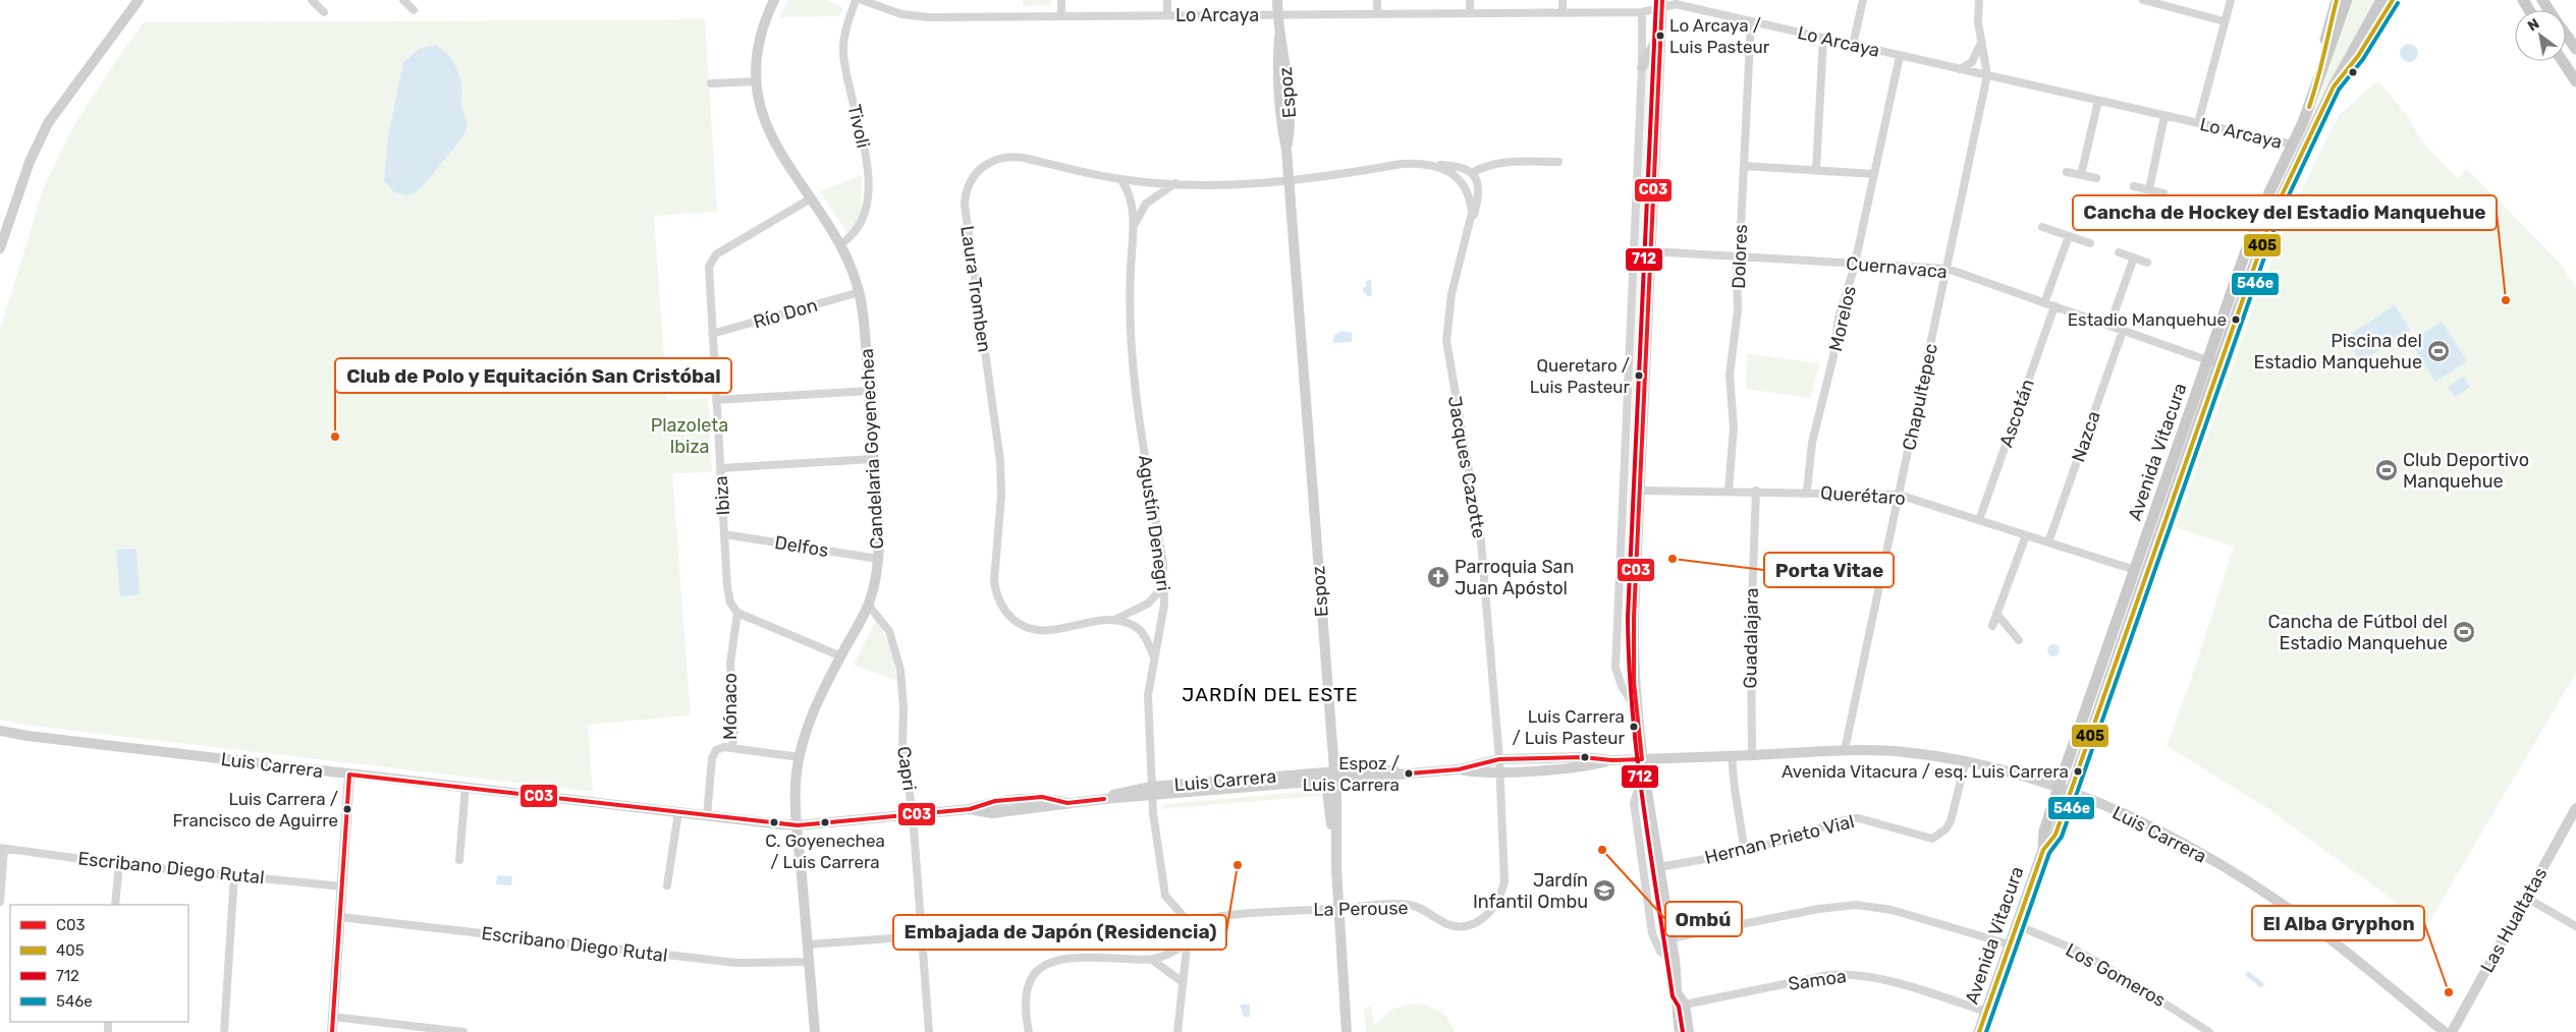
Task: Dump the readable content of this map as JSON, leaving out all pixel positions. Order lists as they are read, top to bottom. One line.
{"streets":{"main road":["Avenida Vitacura"],"street":["Lo Arcaya","Espoz","Tivoli","Dolores","Cuernavaca","Laura Tromben","Río Don","Morelos","Chapultepec","Ascotán","Nazca","Candelaria Goyenechea","Jacques Cazotte","Ibiza","Querétaro","Agustín Denegri","Delfos","Guadalajara","Mónaco","Luis Carrera","Capri","Hernan Prieto Vial","Escribano Diego Rutal","La Perouse","Las Hualtatas","Los Gomeros","Samoa"]},"crossings":[["Lo Arcaya","Espoz"],["Lo Arcaya","Dolores"],["Lo Arcaya","Morelos"],["Lo Arcaya","Chapultepec"],["Lo Arcaya","Avenida Vitacura"],["Espoz","Laura Tromben"],["Espoz","Luis Carrera"],["Espoz","La Perouse"],["Tivoli","Candelaria Goyenechea"],["Dolores","Cuernavaca"],["Dolores","Querétaro"],["Cuernavaca","Morelos"],["Cuernavaca","Chapultepec"],["Cuernavaca","Ascotán"],["Cuernavaca","Nazca"],["Cuernavaca","Avenida Vitacura"],["Laura Tromben","Agustín Denegri"],["Río Don","Candelaria Goyenechea"],["Río Don","Ibiza"],["Morelos","Querétaro"],["Chapultepec","Querétaro"],["Chapultepec","Luis Carrera"],["Ascotán","Querétaro"],["Nazca","Querétaro"],["Candelaria Goyenechea","Ibiza"],["Candelaria Goyenechea","Delfos"],["Candelaria Goyenechea","Luis Carrera"],["Candelaria Goyenechea","Capri"],["Candelaria Goyenechea","Escribano Diego Rutal"],["Avenida Vitacura","Querétaro"],["Avenida Vitacura","Luis Carrera"],["Avenida Vitacura","Los Gomeros"],["Avenida Vitacura","Samoa"],["Jacques Cazotte","Luis Carrera"],["Jacques Cazotte","La Perouse"],["Ibiza","Delfos"],["Ibiza","Mónaco"],["Querétaro","Guadalajara"],["Agustín Denegri","Luis Carrera"],["Agustín Denegri","La Perouse"],["Guadalajara","Luis Carrera"],["Mónaco","Luis Carrera"],["Luis Carrera","Capri"],["Luis Carrera","Hernan Prieto Vial"],["Luis Carrera","La Perouse"]],"districts":["JARDÍN DEL ESTE"],"parks":["Plazoleta Ibiza"],"places":{"other":["Lo Arcaya / Luis Pasteur","Cancha de Hockey del Estadio Manquehue","Estadio Manquehue","Queretaro / Luis Pasteur","Club de Polo y Equitación San Cristóbal","Porta Vitae","Luis Carrera / Luis Pasteur","Avenida Vitacura / esq. Luis Carrera","Espoz / Luis Carrera","Luis Carrera / Francisco de Aguirre","C. Goyenechea / Luis Carrera","Ombú","Embajada de Japón (Residencia)","El Alba Gryphon"],"sports":["Piscina del Estadio Manquehue","Club Deportivo Manquehue","Cancha de Fútbol del Estadio Manquehue"],"church":["Parroquia San Juan Apóstol"],"school or university":["Jardín Infantil Ombu"]},"lines":["transit line C03","transit line 405","transit line 712","transit line 546e"],"legend":["C03","405","712","546e"],"north":"top left"}
